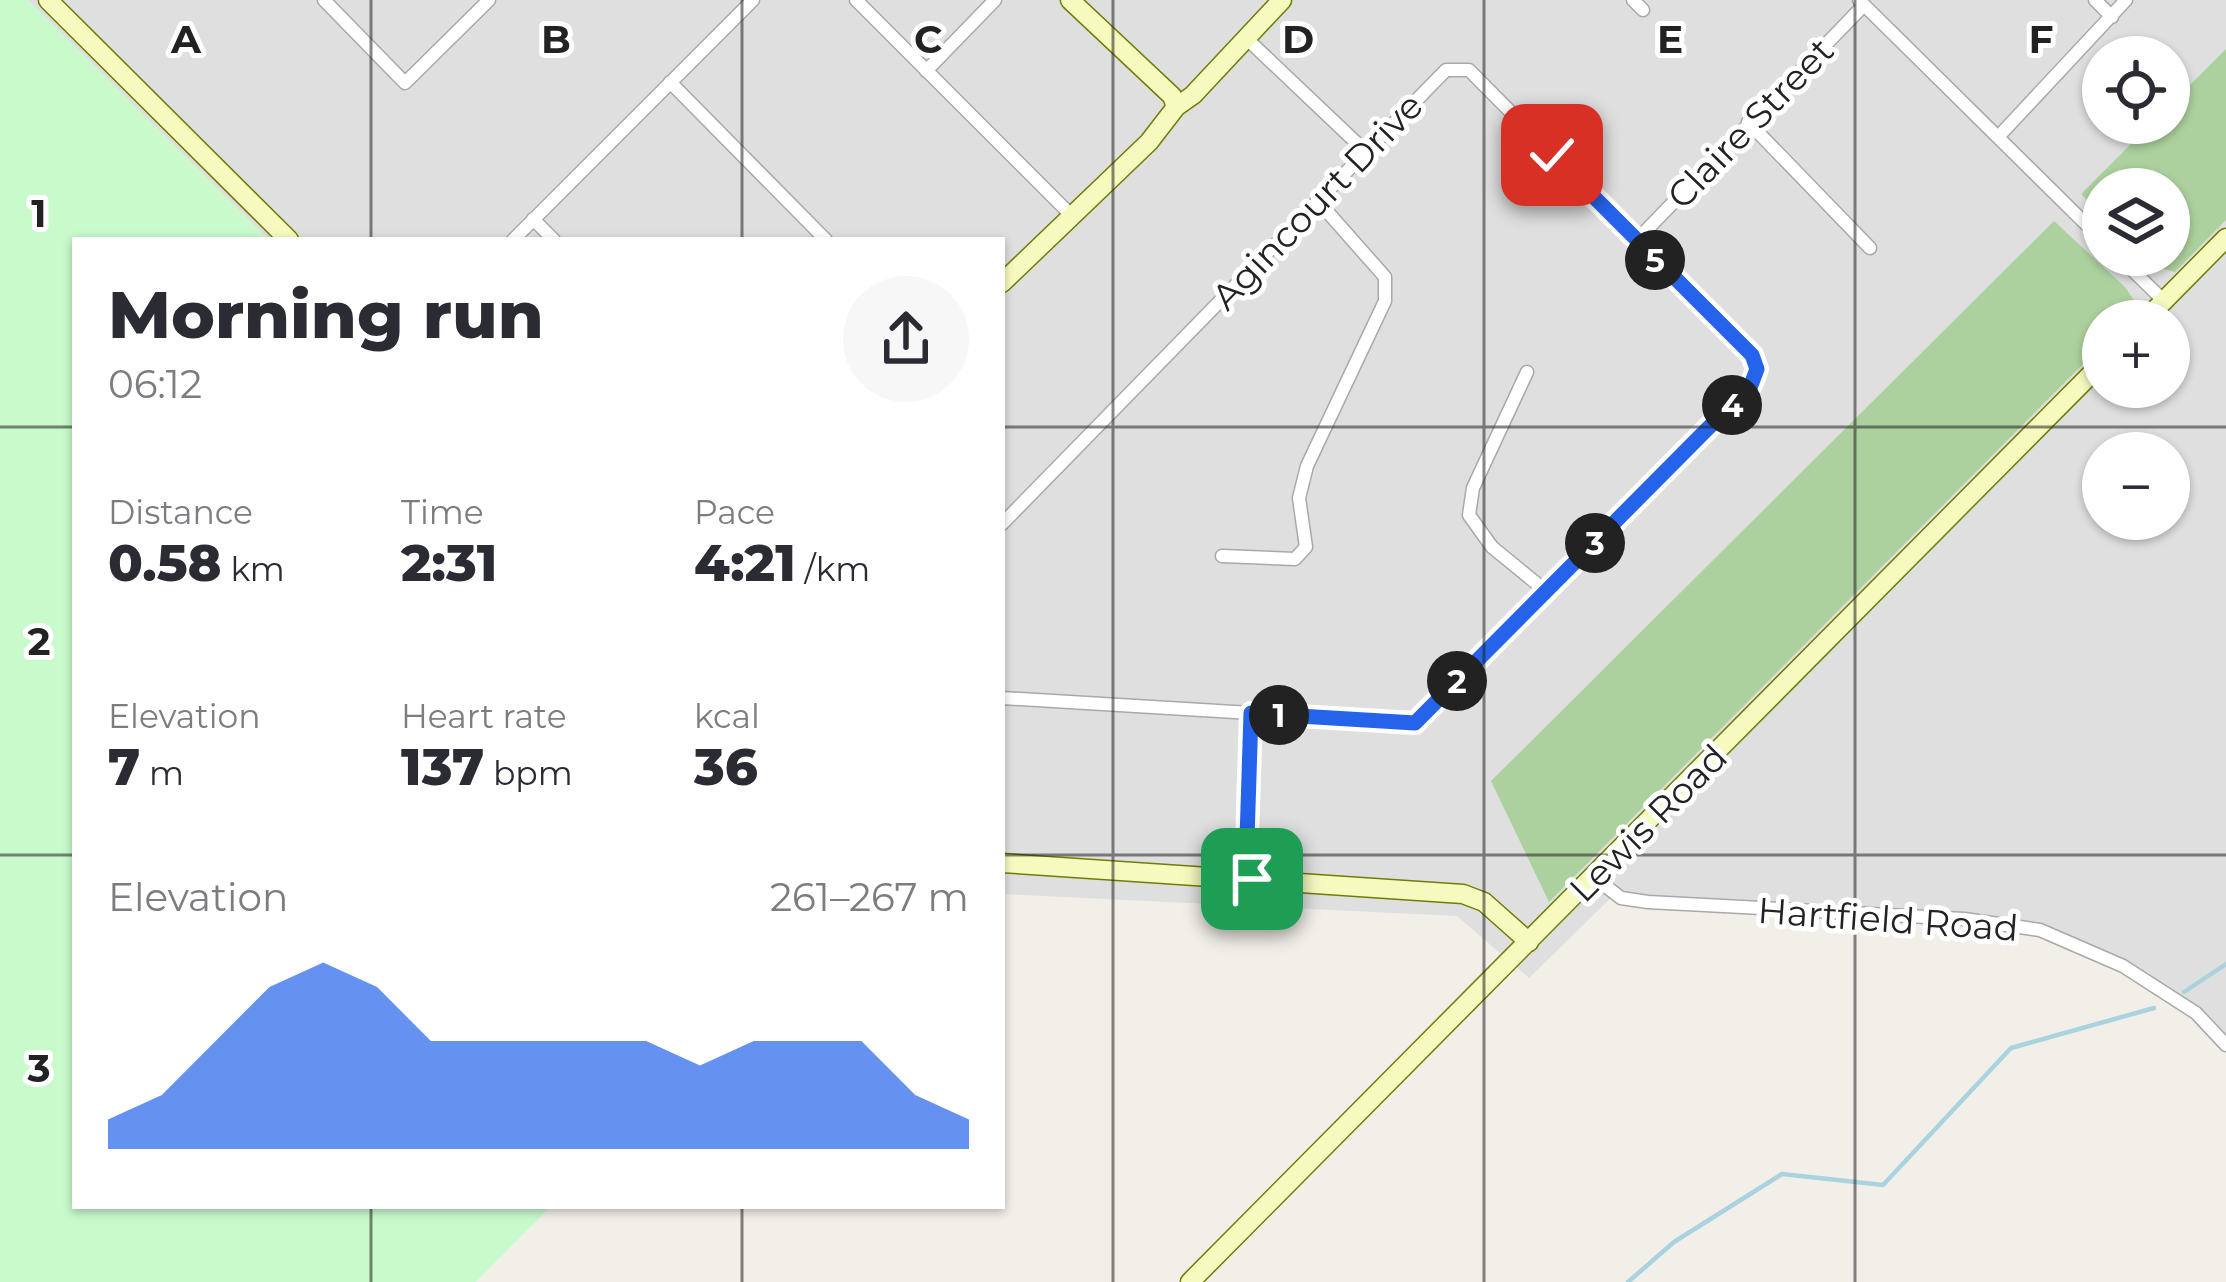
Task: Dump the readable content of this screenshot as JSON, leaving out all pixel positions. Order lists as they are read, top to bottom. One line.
{"streets":{"street":["Claire Street","Agincourt Drive","Lewis Road","Hartfield Road"]},"crossings":[["Claire Street","Agincourt Drive"],["Lewis Road","Hartfield Road"]],"page":{"map_buttons":["+","−"],"pins":["5","4","3","2","1"],"heading":["Morning run","06:12"],"stats":[["Distance","0.58 km"],["Time","2:31"],["Pace","4:21 /km"],["Elevation","7 m"],["Heart rate","137 bpm"],["kcal","36"]],"chart":["Elevation","261–267 m"]},"grid":{"columns":["A","B","C","D","E","F"],"rows":["1","2","3"]}}
